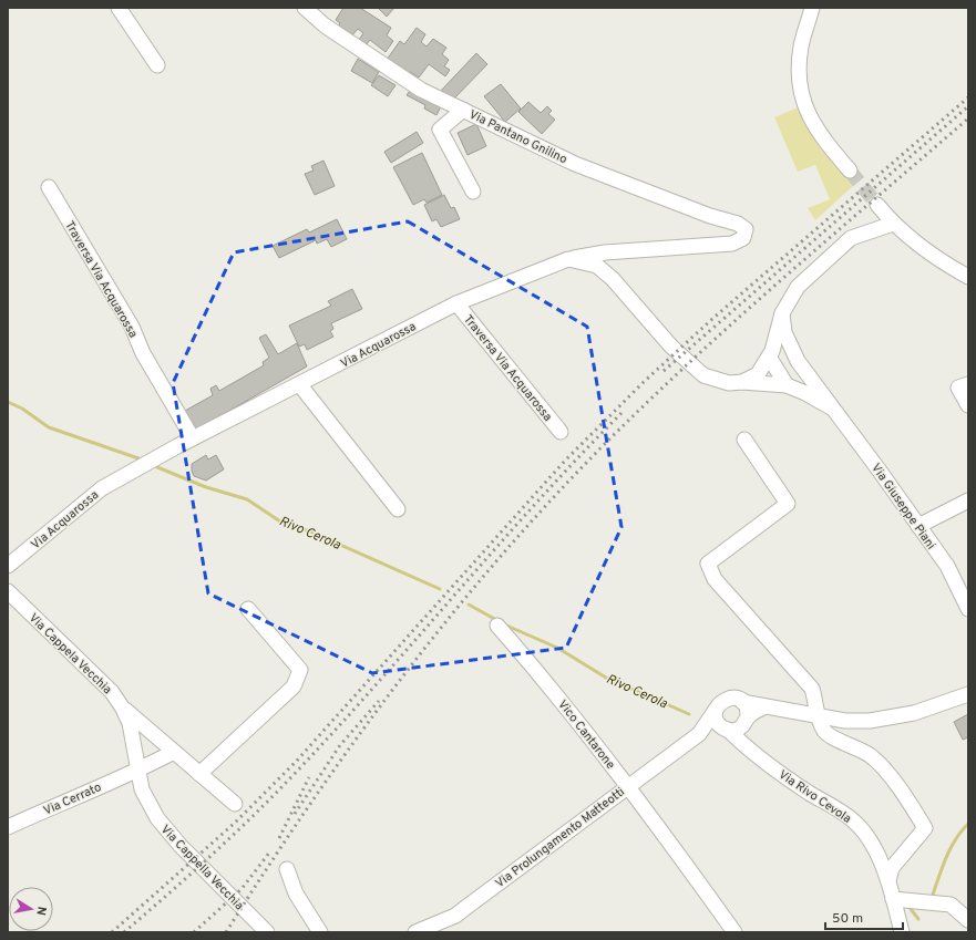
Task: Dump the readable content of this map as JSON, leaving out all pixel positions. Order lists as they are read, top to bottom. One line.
{"streets":{"street":["Via Pantano Gnilino","Traversa Via Acquarossa","Via Acquarossa","Via Giuseppe Piani","Via Cappela Vecchia","Vico Cantarone","Via Rivo Cevola","Via Cerrato","Via Prolungamento Matteotti","Via Cappella Vecchia"]},"crossings":[["Via Pantano Gnilino","Via Acquarossa"],["Traversa Via Acquarossa","Via Acquarossa"],["Via Cappela Vecchia","Via Cerrato"],["Via Cappela Vecchia","Via Cappella Vecchia"],["Vico Cantarone","Via Prolungamento Matteotti"],["Via Rivo Cevola","Via Prolungamento Matteotti"],["Via Cerrato","Via Cappella Vecchia"]],"water":["Rivo Cerola"],"scale_bar":"50 m","north":"right"}
